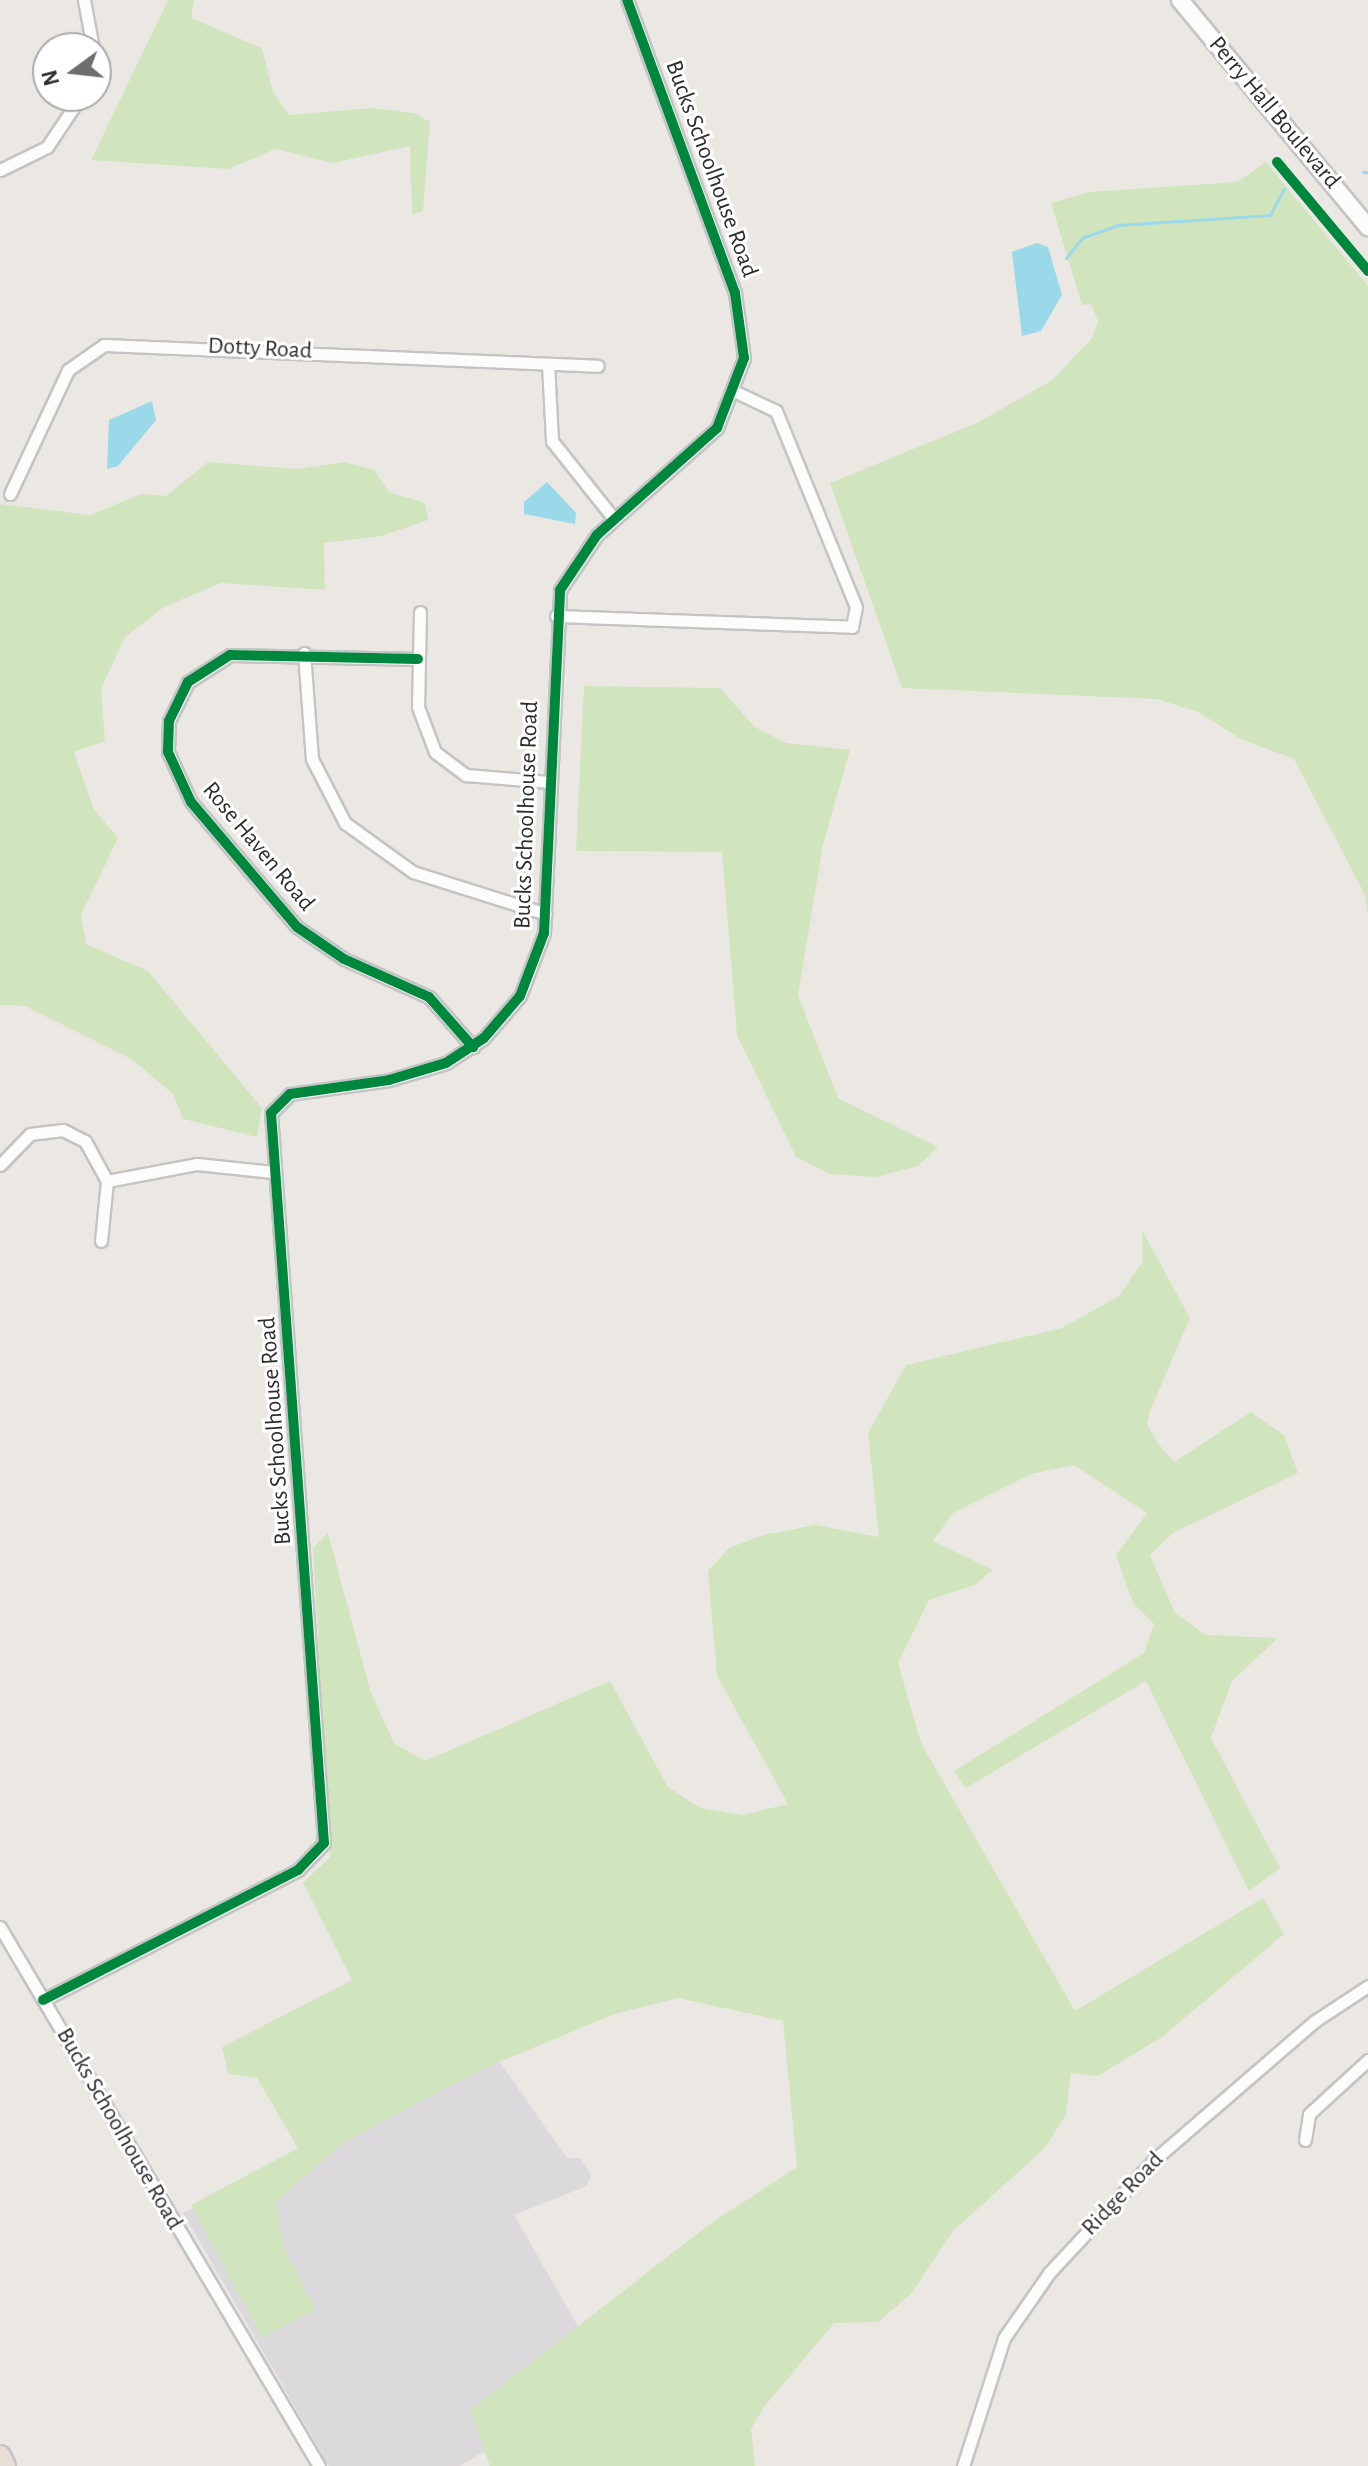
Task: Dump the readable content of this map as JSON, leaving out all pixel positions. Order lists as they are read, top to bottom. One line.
{"streets":{"main road":["Perry Hall Boulevard"],"street":["Bucks Schoolhouse Road","Dotty Road","Rose Haven Road","Ridge Road"]},"crossings":[["Bucks Schoolhouse Road","Rose Haven Road"]],"north":"left"}
